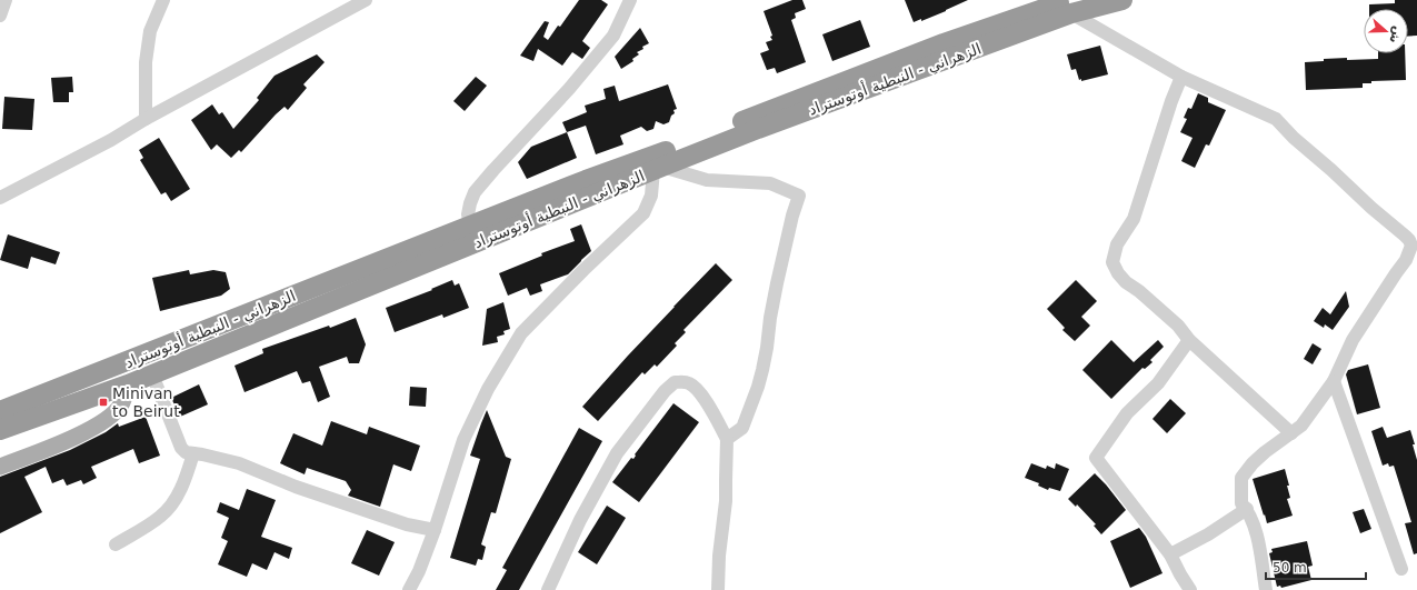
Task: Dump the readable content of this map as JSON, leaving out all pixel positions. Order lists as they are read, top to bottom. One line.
{"streets":{"highway":["الزهراني - النبطية أوتوستراد"]},"places":{"transit":["Minivan to Beirut"]},"scale_bar":"50 m","north":"right"}
